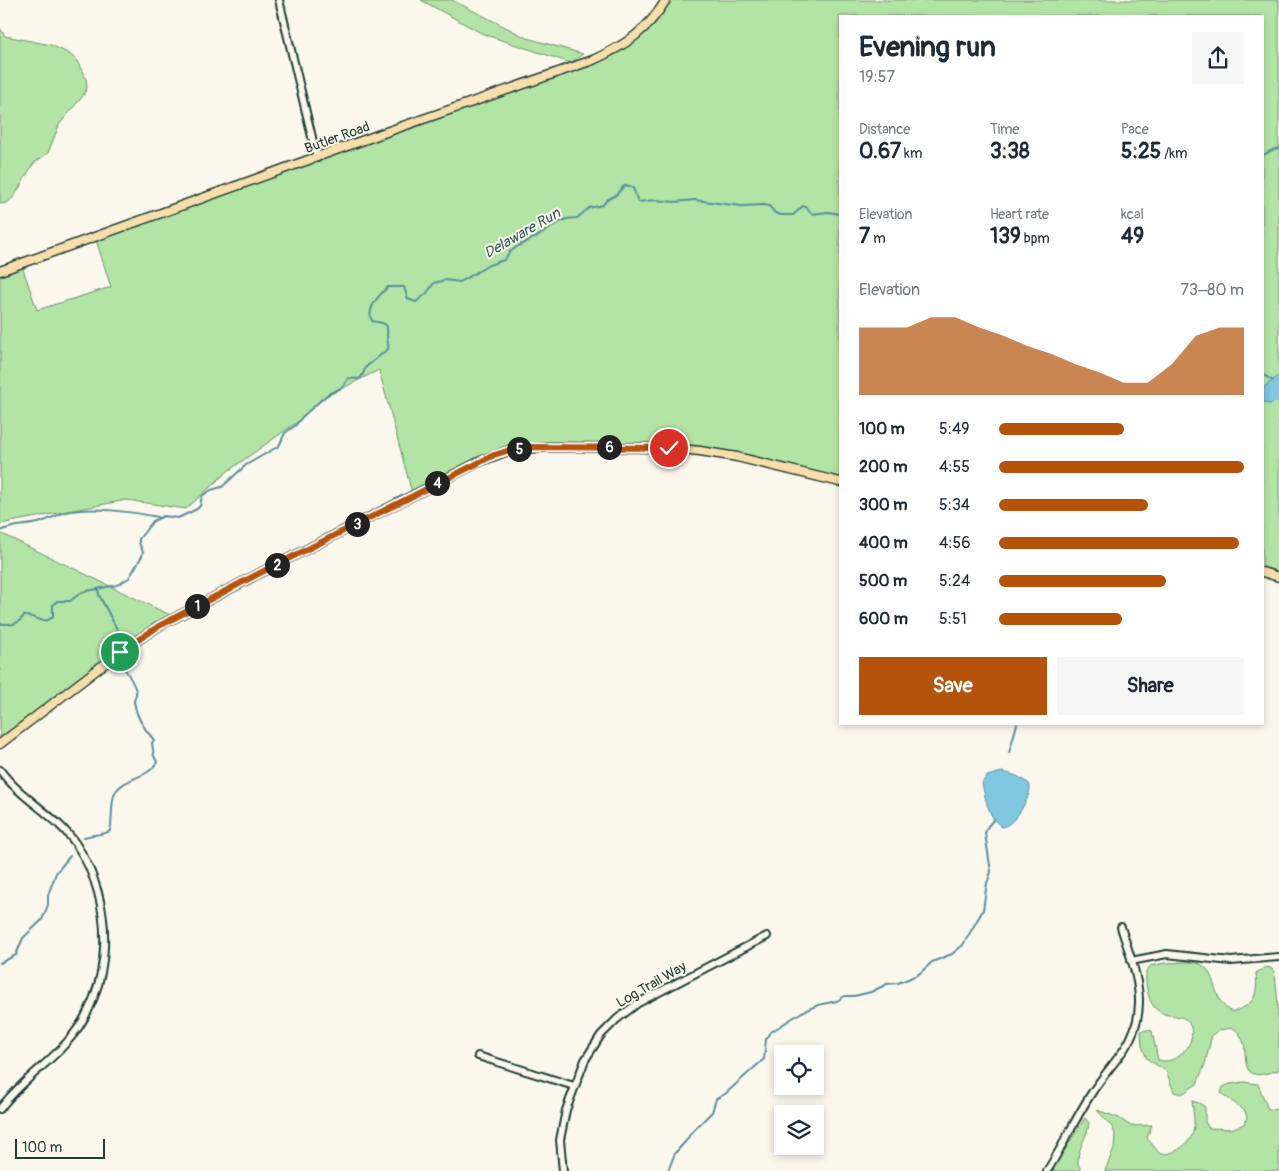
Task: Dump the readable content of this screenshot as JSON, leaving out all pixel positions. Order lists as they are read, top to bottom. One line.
{"streets":{"main road":["Butler Road"],"street":["Log Trail Way"]},"water":["Delaware Run"],"scale_bar":"100 m","page":{"heading":["Evening run","19:57"],"stats":[["Distance","0.67 km"],["Time","3:38"],["Pace","5:25 /km"],["Elevation","7 m"],["Heart rate","139 bpm"],["kcal","49"]],"chart":["Elevation","73–80 m"],"list":[{"name":"100 m","note":"5:49"},{"name":"200 m","note":"4:55"},{"name":"300 m","note":"5:34"},{"name":"400 m","note":"4:56"},{"name":"500 m","note":"5:24"},{"name":"600 m","note":"5:51"}],"pins":["6","5","4","3","2","1"],"buttons":["Save","Share"],"scale":"100 m"}}
